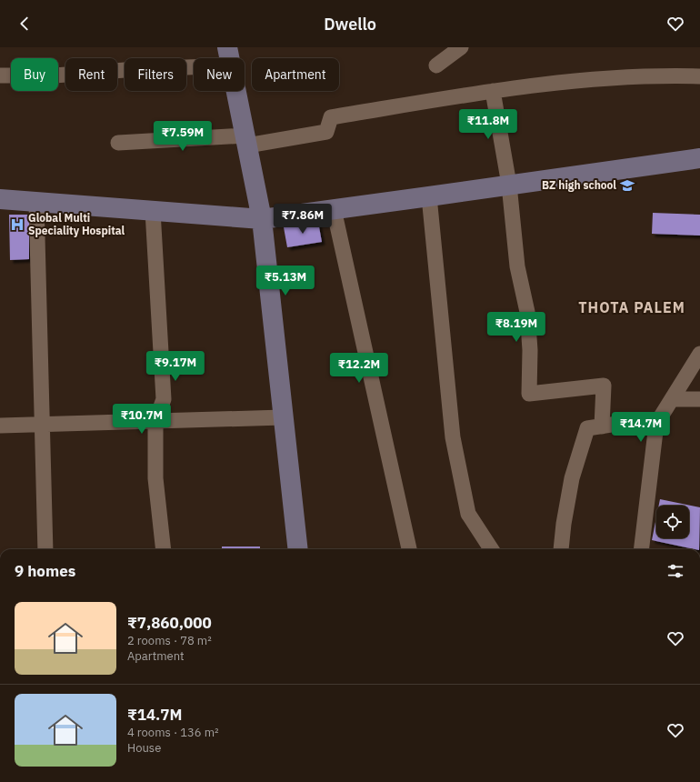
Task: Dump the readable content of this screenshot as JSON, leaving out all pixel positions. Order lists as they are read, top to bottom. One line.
{"districts":["THOTA PALEM"],"places":{"school or university":["BZ high school"],"hospital":["Global Multi Speciality Hospital"]},"page":{"header":"Dwello","chip":["Buy","Rent","Filters","New","Apartment"],"price":["₹11.8M","₹7.59M","₹7.86M","₹5.13M","₹8.19M","₹9.17M","₹12.2M","₹10.7M","₹14.7M"],"heading":"9 homes","list":[{"name":"₹7,860,000","note":"2 rooms · 78 m² · Apartment"},{"name":"₹14.7M","note":"4 rooms · 136 m² · House"}]}}
